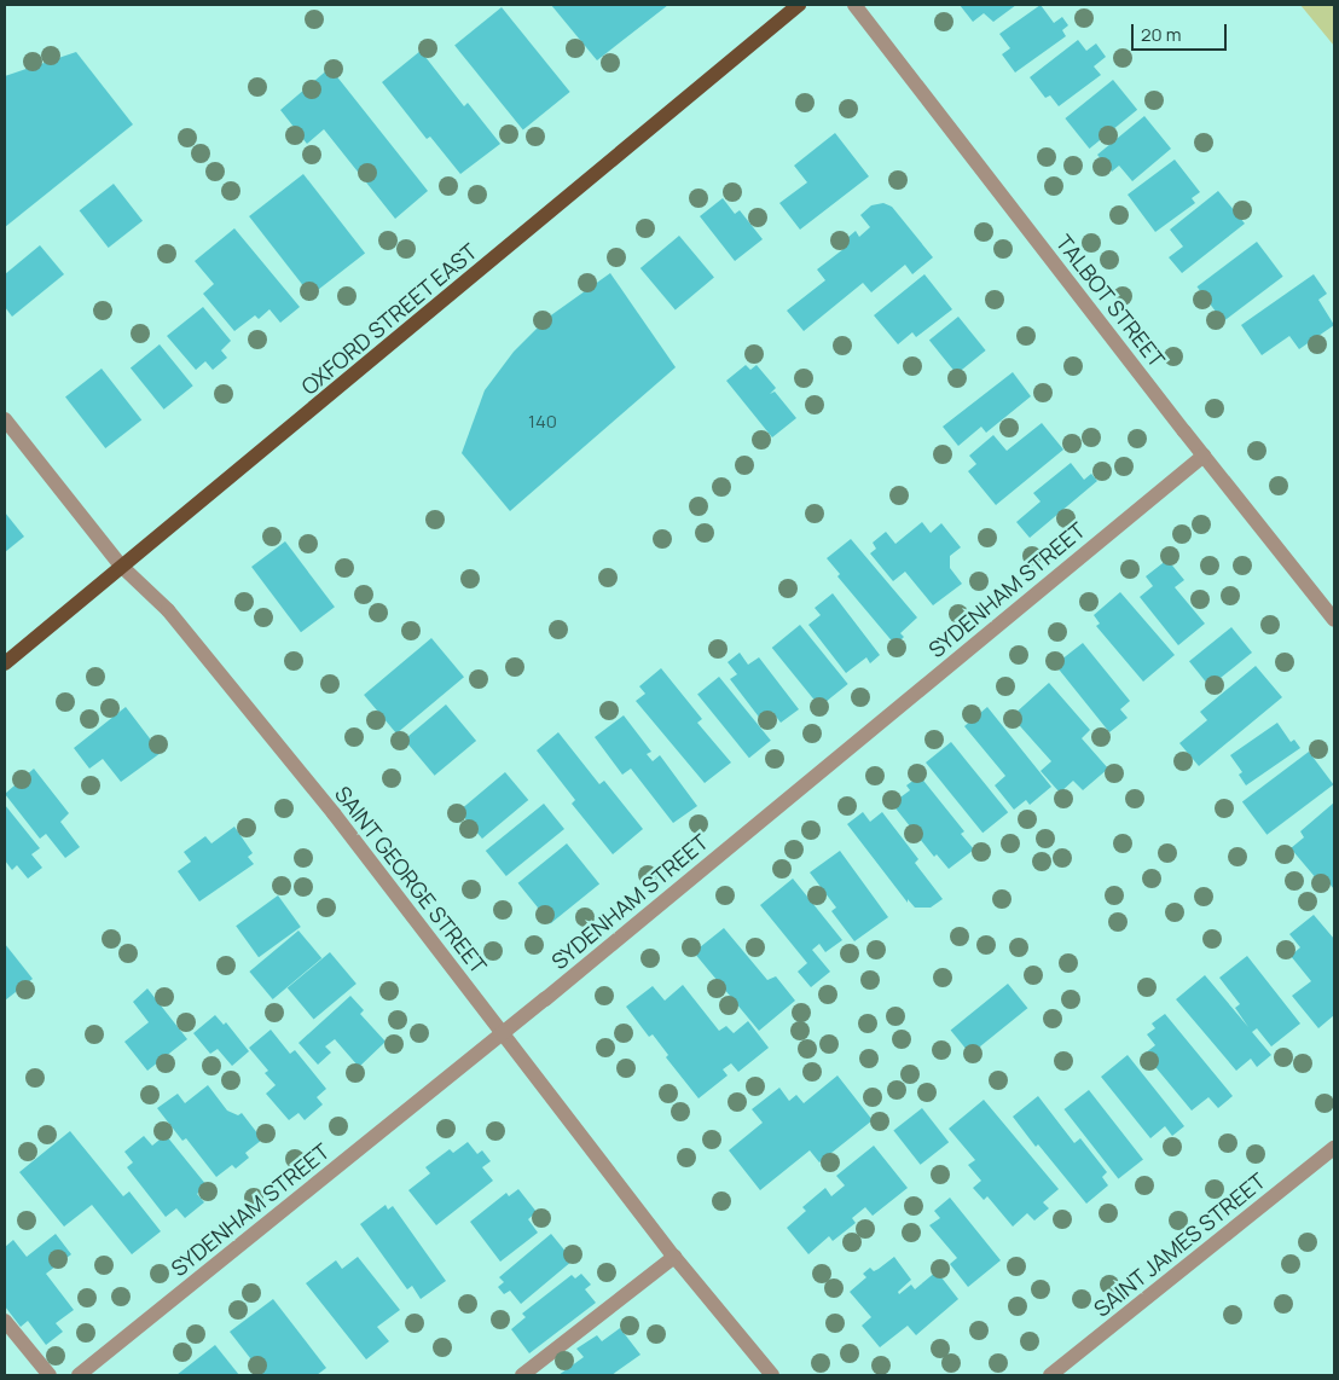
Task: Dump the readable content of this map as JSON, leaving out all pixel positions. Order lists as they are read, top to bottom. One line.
{"streets":{"main road":["OXFORD STREET EAST"],"street":["TALBOT STREET","SYDENHAM STREET","SAINT GEORGE STREET","SAINT JAMES STREET"]},"crossings":[["TALBOT STREET","SYDENHAM STREET"],["OXFORD STREET EAST","SAINT GEORGE STREET"],["SYDENHAM STREET","SAINT GEORGE STREET"]],"house_numbers":["140"],"scale_bar":"20 m"}
